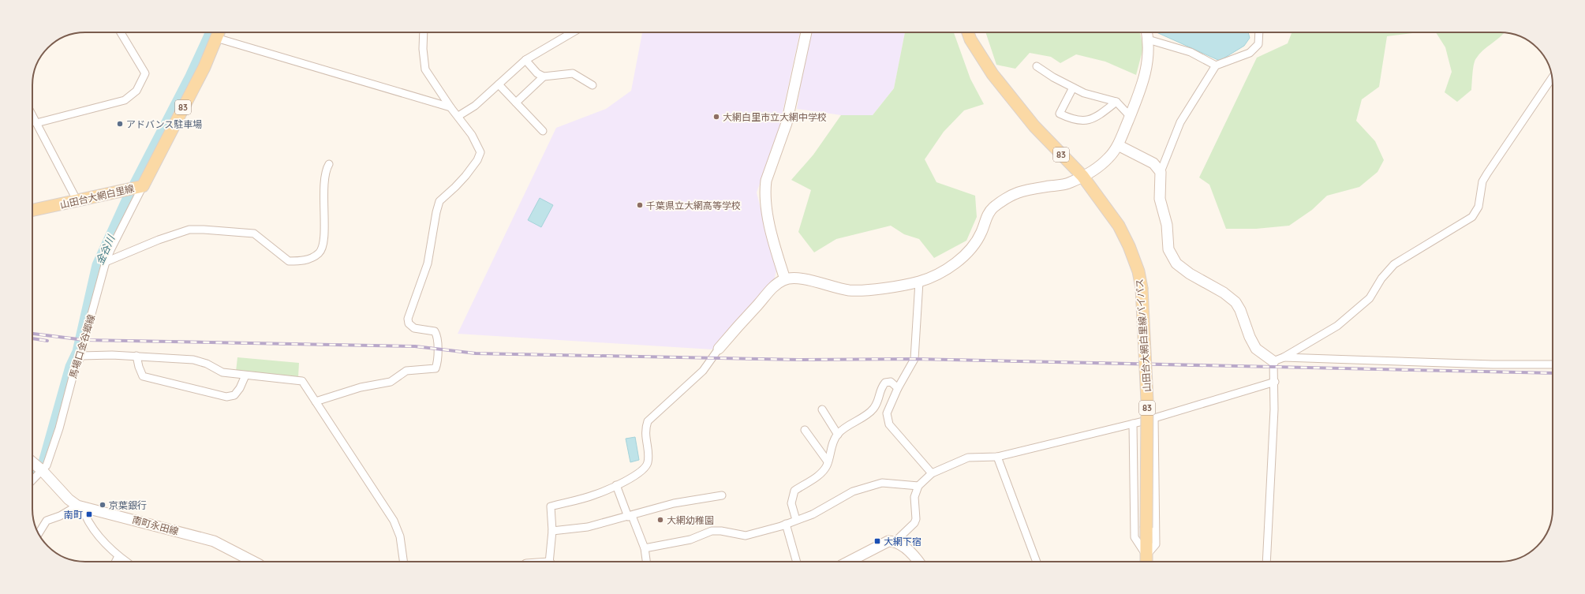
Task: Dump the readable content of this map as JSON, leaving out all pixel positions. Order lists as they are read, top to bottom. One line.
{"streets":{"main road":["83","山田台大網白里線","山田台大網白里線バイパス"],"street":["馬場口金谷郷線","南町永田線"]},"crossings":[["山田台大網白里線","馬場口金谷郷線"],["馬場口金谷郷線","南町永田線"]],"water":["金谷川"],"places":{"other":["大網白里市立大網中学校","アドバンス駐車場","千葉県立大網高等学校","京葉銀行","大網幼稚園"],"transit":["南町","大網下宿"]}}
